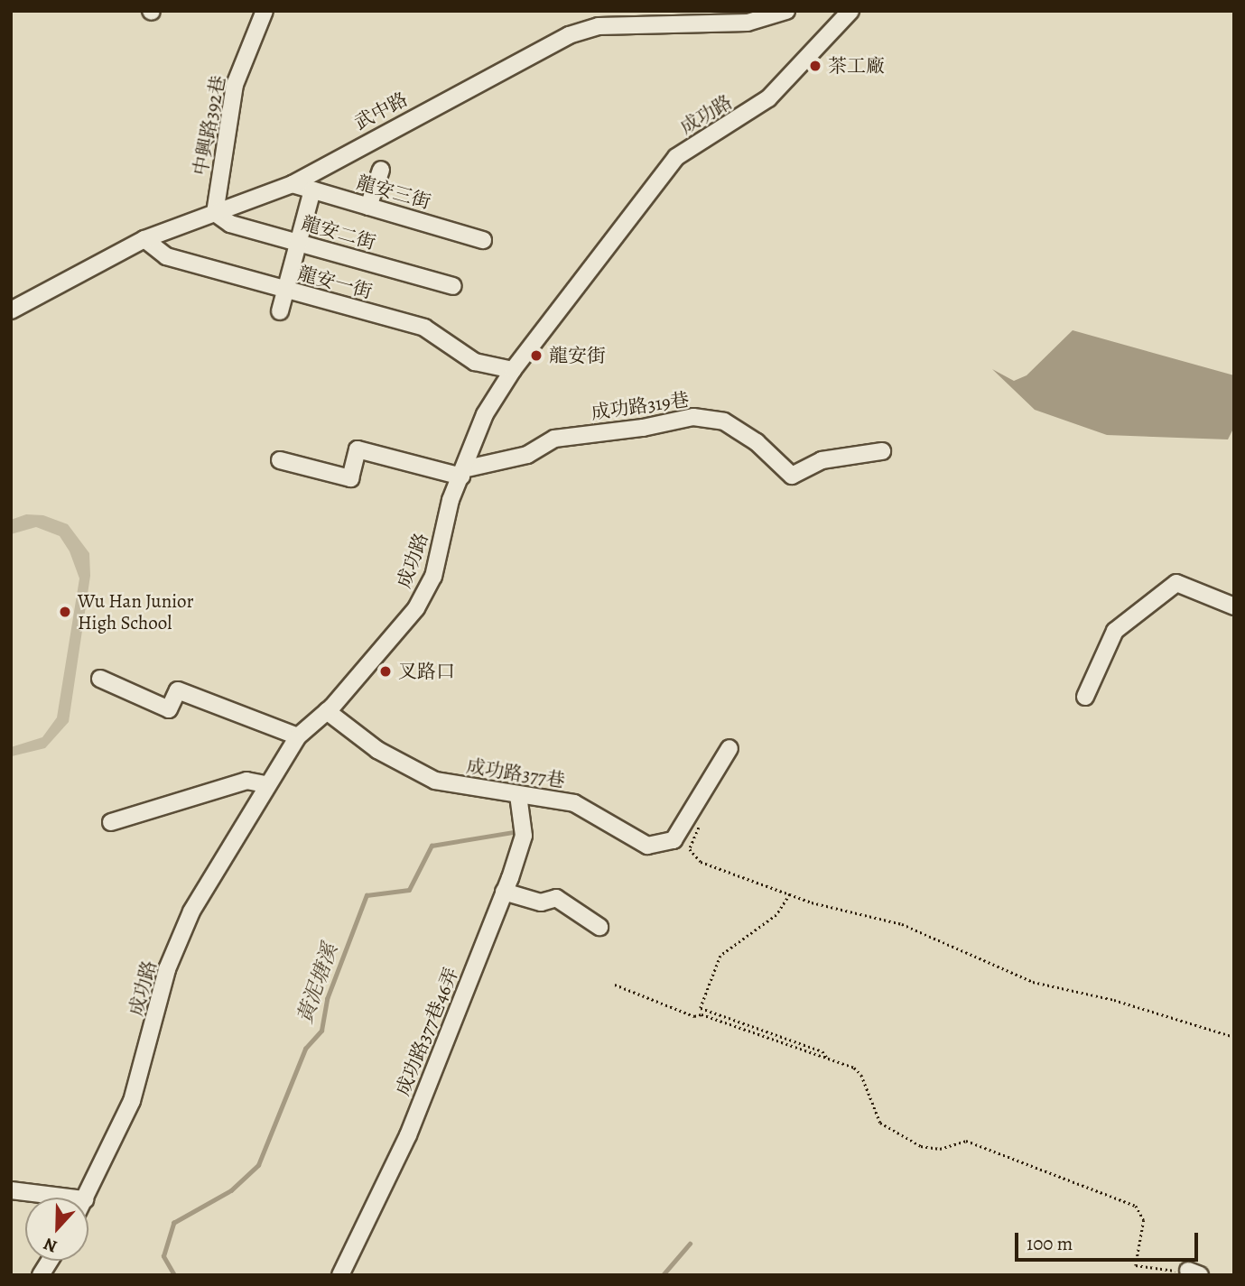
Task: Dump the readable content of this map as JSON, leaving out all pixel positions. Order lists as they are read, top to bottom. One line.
{"streets":{"street":["武中路","成功路","中興路392巷","龍安三街","龍安二街","龍安一街","成功路319巷","成功路377巷","成功路377巷46弄"]},"crossings":[["武中路","中興路392巷"],["武中路","龍安三街"],["武中路","龍安二街"],["武中路","龍安一街"],["成功路","龍安一街"],["成功路","成功路319巷"],["成功路","成功路377巷"],["中興路392巷","龍安二街"],["成功路377巷","成功路377巷46弄"]],"water":["黃泥塘溪"],"places":["茶工廠","龍安街","Wu Han Junior High School","叉路口"],"scale_bar":"100 m","north":"bottom"}
